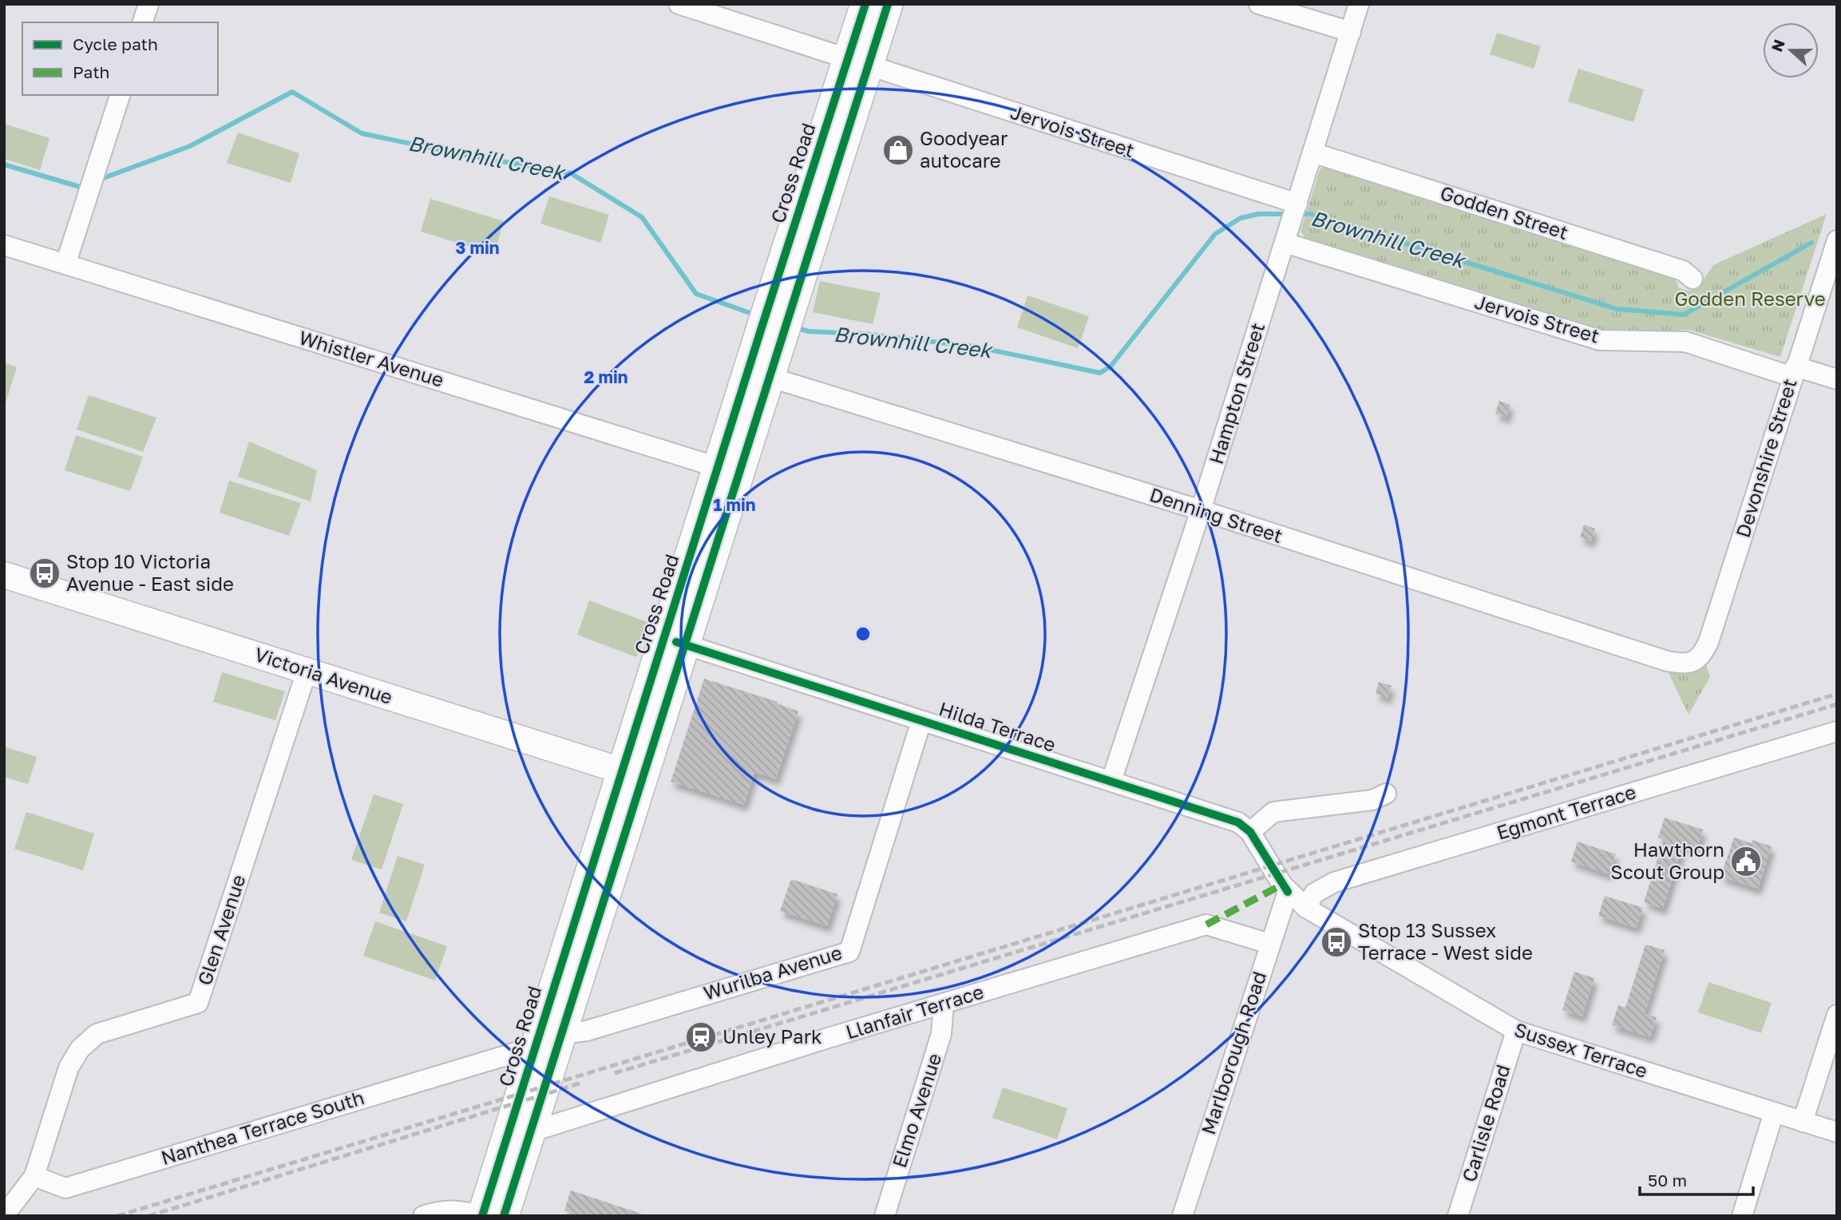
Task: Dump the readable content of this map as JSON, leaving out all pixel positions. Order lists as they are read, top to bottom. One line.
{"streets":{"highway":["Cross Road"],"main road":["Victoria Avenue"],"street":["Jervois Street","Godden Street","Whistler Avenue","Hampton Street","Devonshire Street","Denning Street","Hilda Terrace","Egmont Terrace","Glen Avenue","Wurilba Avenue","Llanfair Terrace","Sussex Terrace","Marlborough Road","Elmo Avenue","Carlisle Road","Nanthea Terrace South"]},"crossings":[["Jervois Street","Cross Road"],["Jervois Street","Hampton Street"],["Jervois Street","Devonshire Street"],["Cross Road","Whistler Avenue"],["Cross Road","Denning Street"],["Cross Road","Victoria Avenue"],["Cross Road","Hilda Terrace"],["Cross Road","Wurilba Avenue"],["Cross Road","Llanfair Terrace"],["Cross Road","Nanthea Terrace South"],["Godden Street","Hampton Street"],["Hampton Street","Denning Street"],["Hampton Street","Hilda Terrace"],["Devonshire Street","Denning Street"],["Victoria Avenue","Glen Avenue"],["Hilda Terrace","Wurilba Avenue"],["Hilda Terrace","Sussex Terrace"],["Hilda Terrace","Marlborough Road"],["Egmont Terrace","Sussex Terrace"],["Glen Avenue","Nanthea Terrace South"],["Llanfair Terrace","Marlborough Road"],["Llanfair Terrace","Elmo Avenue"],["Sussex Terrace","Marlborough Road"],["Sussex Terrace","Carlisle Road"]],"water":["Brownhill Creek"],"parks":["Godden Reserve"],"places":{"shop":["Goodyear autocare"],"bus stop":["Stop 10 Victoria Avenue - East side","Stop 13 Sussex Terrace - West side"],"public building":["Hawthorn Scout Group"],"station":["Unley Park"]},"legend":["Cycle path","Path"],"scale_bar":"50 m","north":"left","rings":["3 min","2 min","1 min"]}
